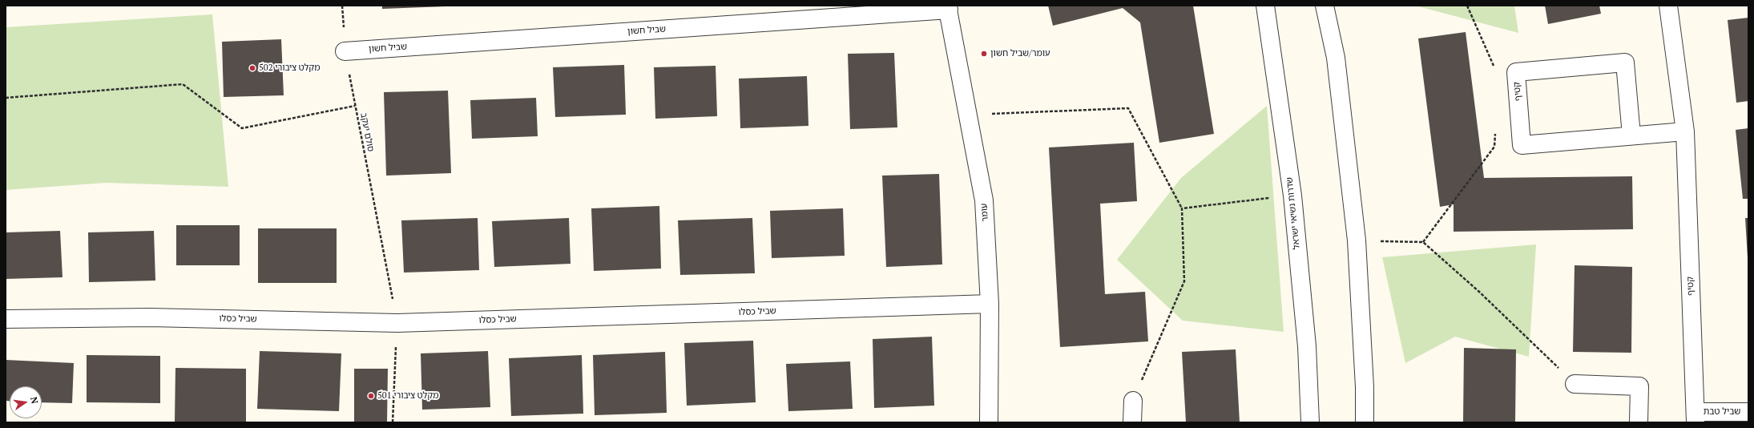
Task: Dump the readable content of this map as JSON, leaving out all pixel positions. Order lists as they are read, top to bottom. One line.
{"streets":{"street":["שביל חשון","קטיף","עומר","שדרות נשיאי ישראל","שביל כסלו","שביל טבת"],"path":["סולם יעקב"]},"crossings":[["שביל חשון","סולם יעקב"],["שביל חשון","עומר"],["קטיף","שביל טבת"],["עומר","שביל כסלו"]],"places":["עומר/שביל חשון","מקלט ציבורי 502","מקלט ציבורי 501"],"north":"right"}
